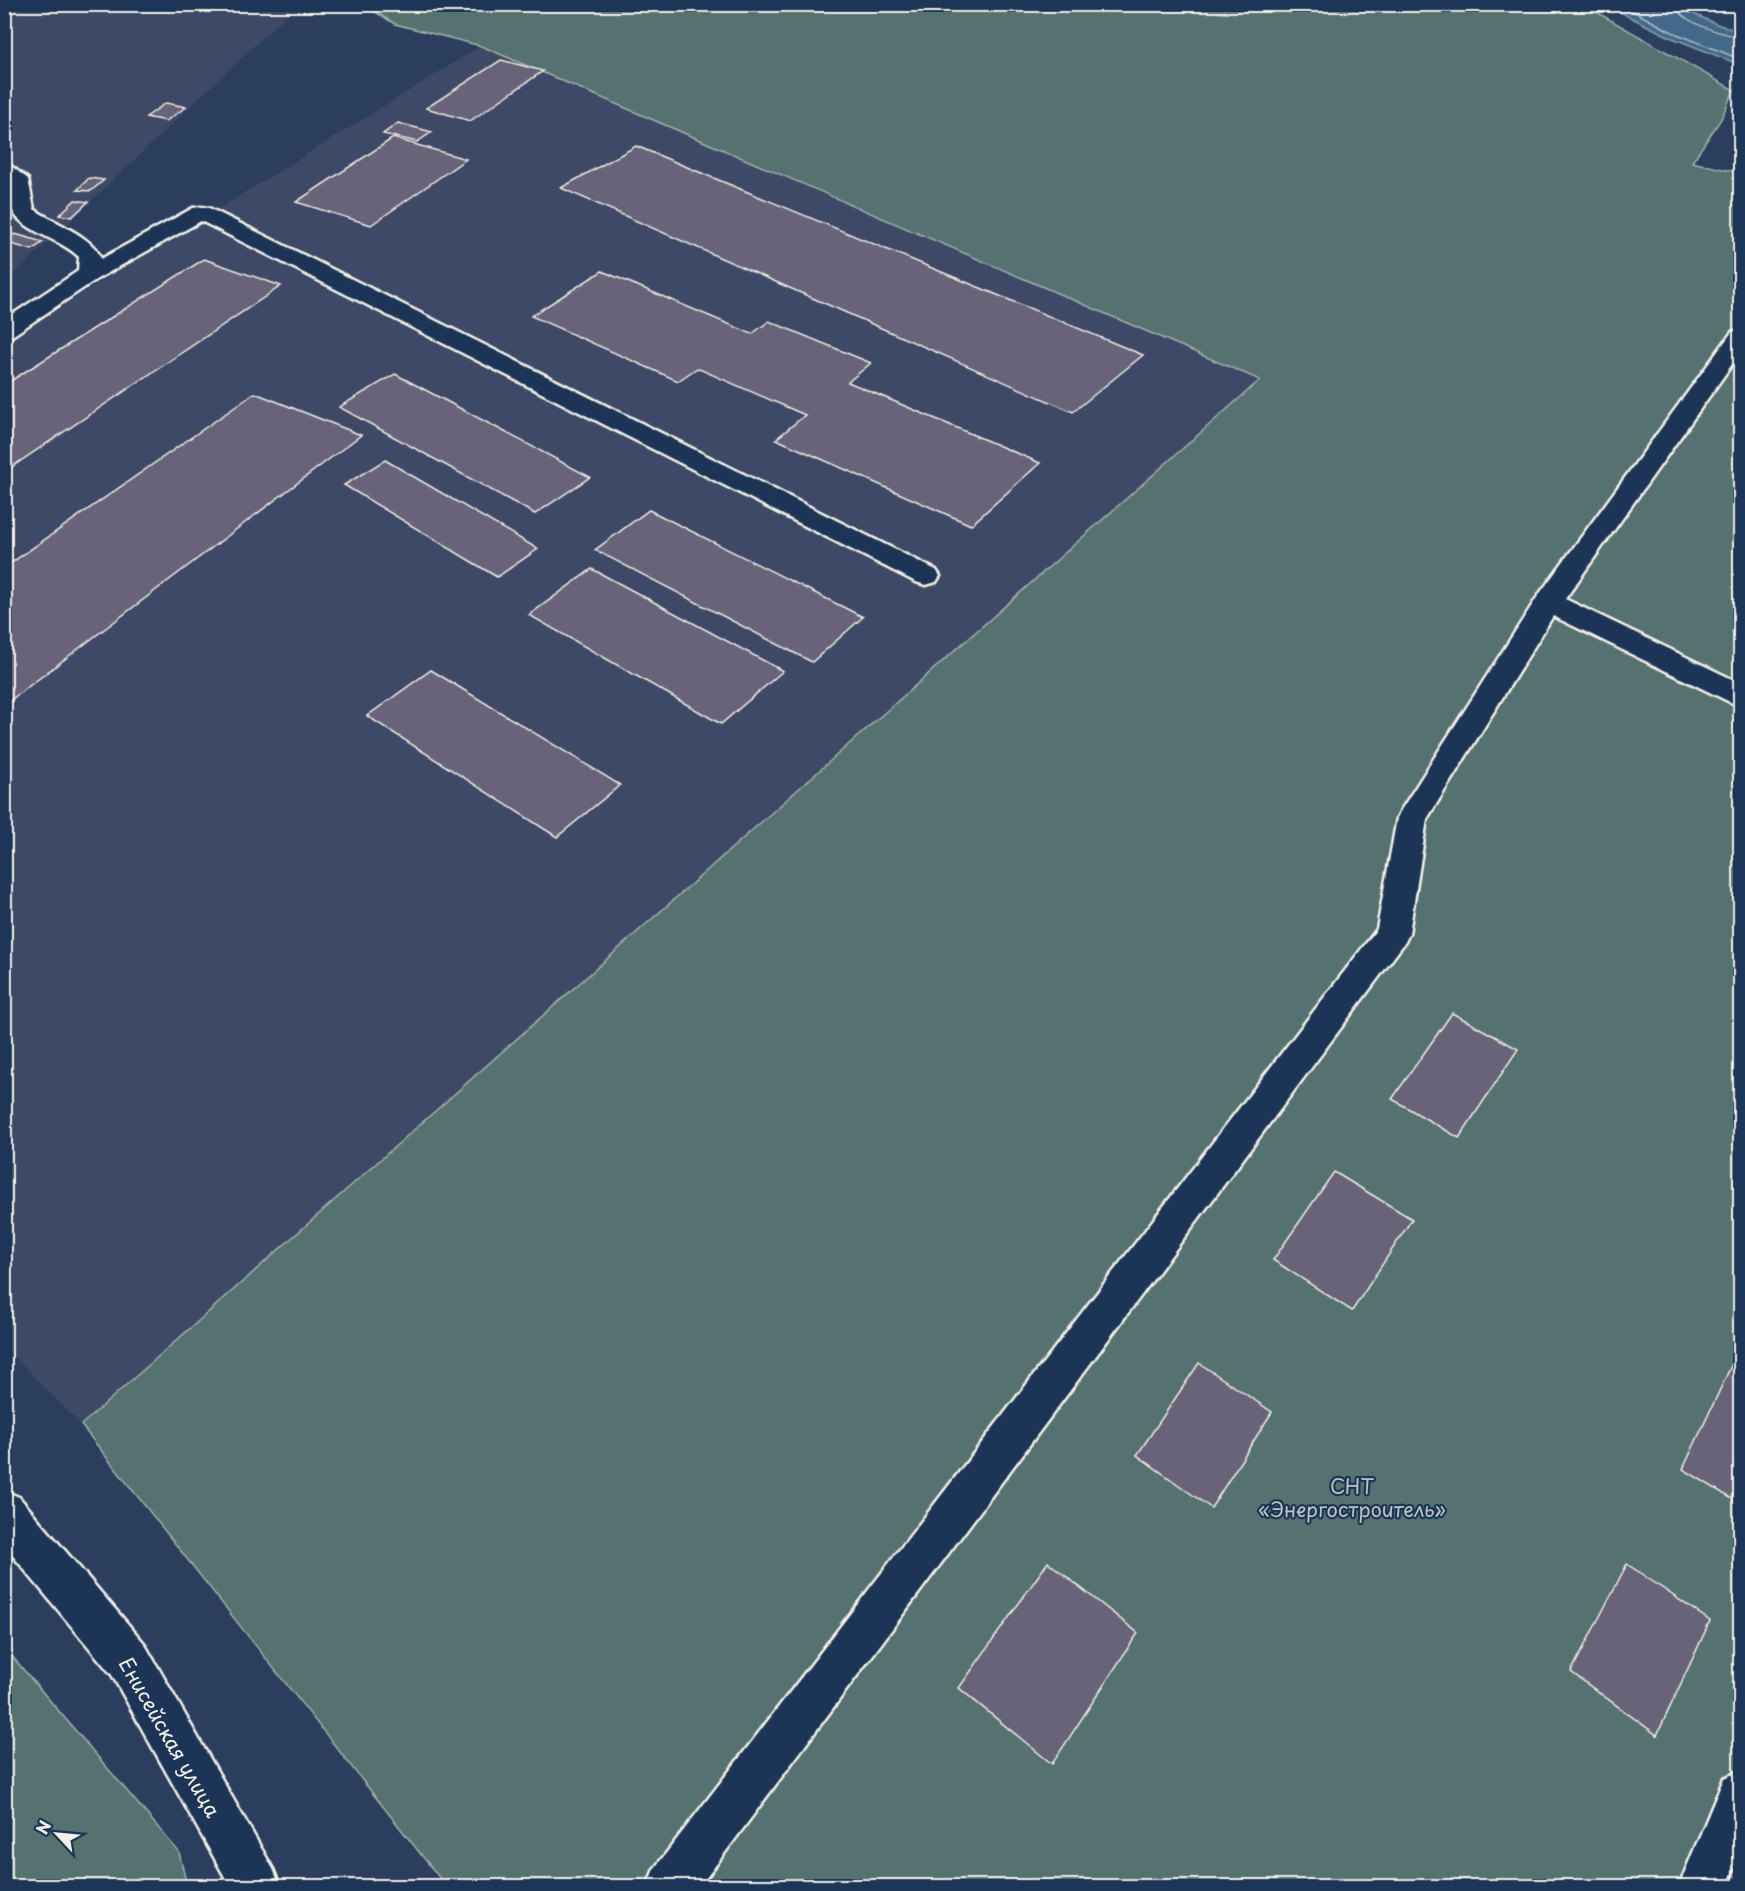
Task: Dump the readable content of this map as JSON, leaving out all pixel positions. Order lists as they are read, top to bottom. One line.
{"streets":{"street":["Енисейская улица"]},"parks":["СНТ «Энергостроитель»"],"north":"top left"}
